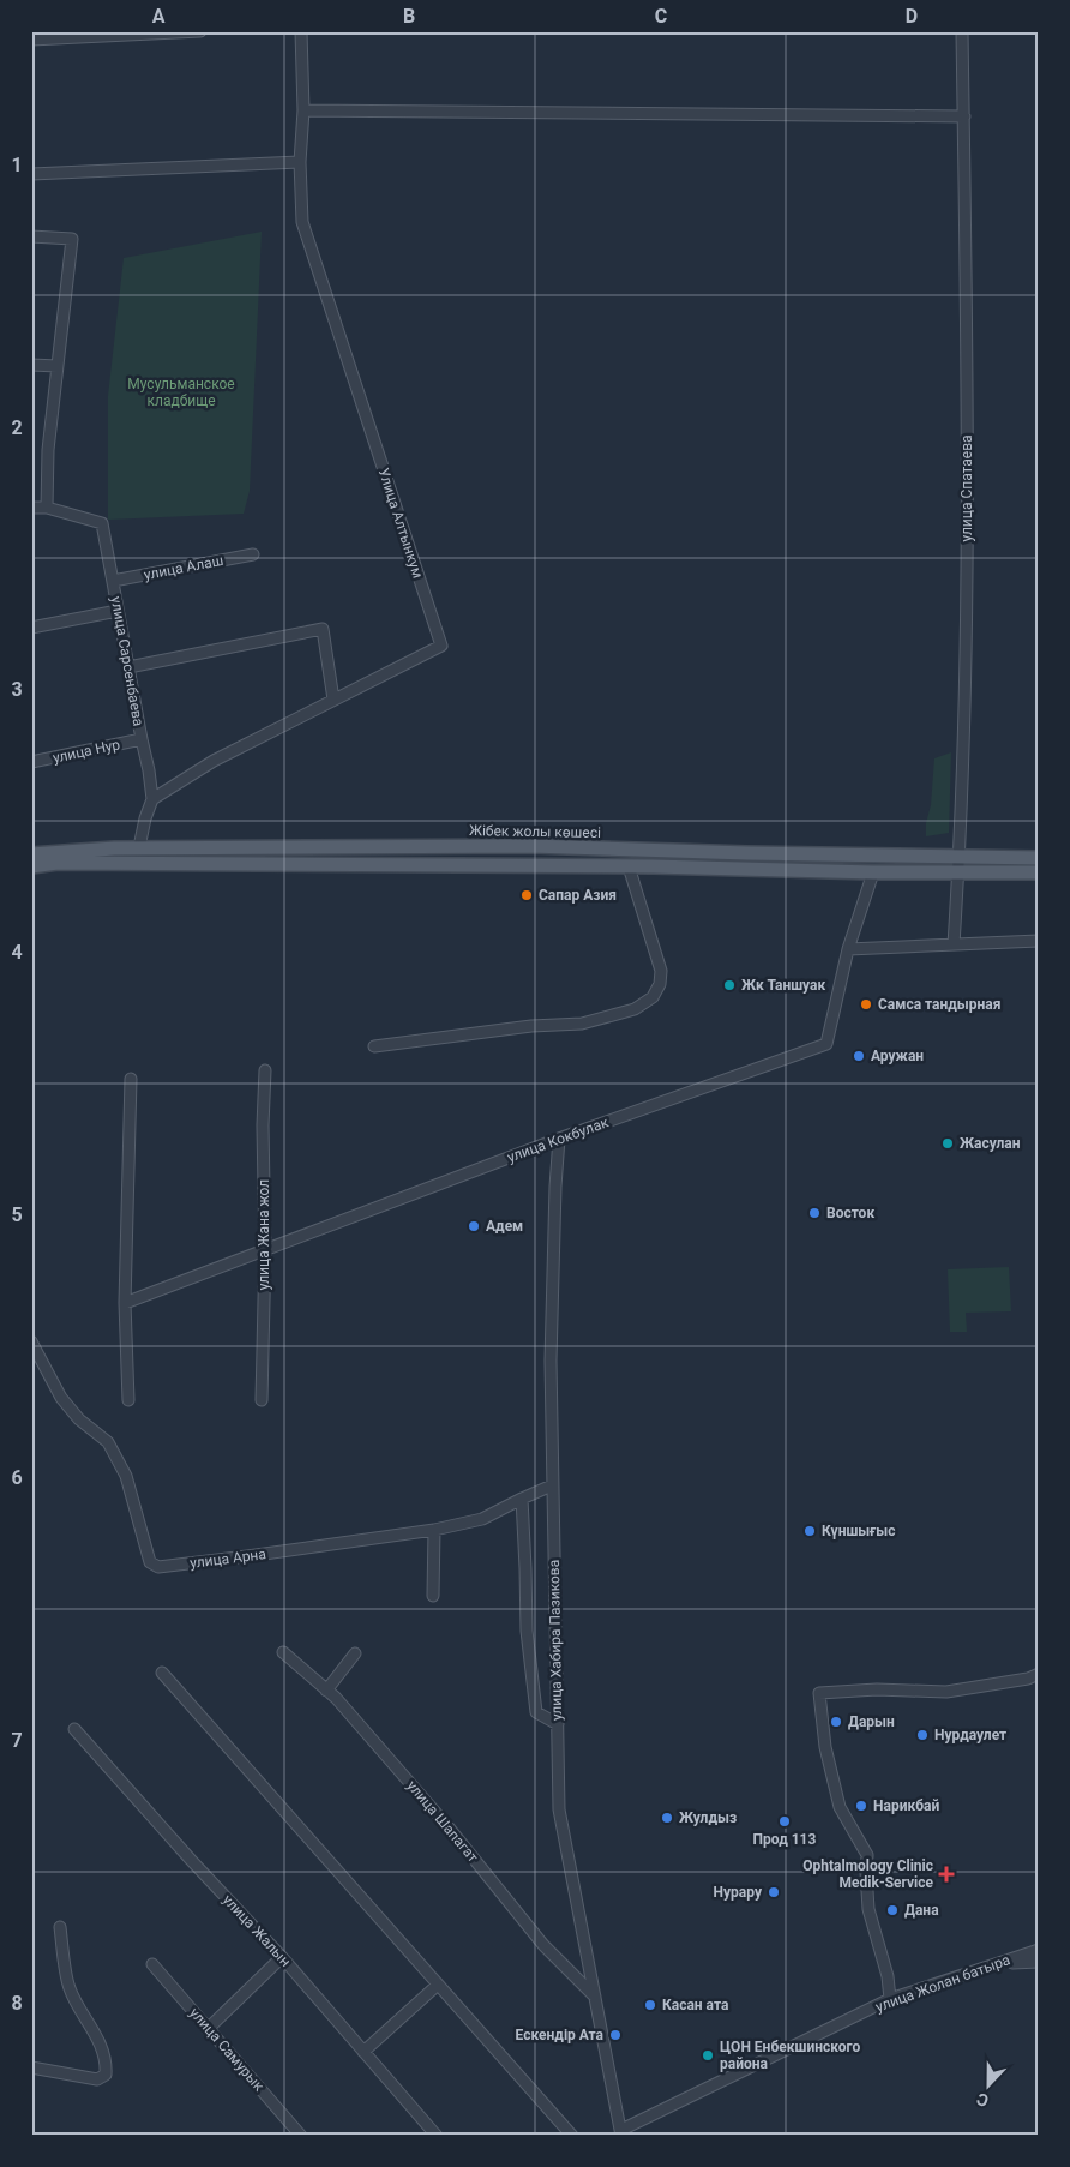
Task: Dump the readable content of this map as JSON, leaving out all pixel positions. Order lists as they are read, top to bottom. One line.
{"streets":{"main road":["Жібек жолы көшесі"],"street":["улица Спатаева","Улица Алтынкум","улица Алаш","улица Сарсенбаева","улица Нур","улица Кокбулак","улица Жана жол","улица Арна","улица Хабира Пазикова","улица Шапагат","улица Жалын","улица Жолан батыра","улица Самурык"]},"crossings":[["улица Спатаева","Жібек жолы көшесі"],["Улица Алтынкум","улица Сарсенбаева"],["улица Алаш","улица Сарсенбаева"],["улица Сарсенбаева","улица Нур"],["улица Кокбулак","улица Жана жол"],["улица Кокбулак","улица Хабира Пазикова"],["улица Арна","улица Хабира Пазикова"],["улица Хабира Пазикова","улица Шапагат"],["улица Хабира Пазикова","улица Жолан батыра"]],"parks":["Мусульманское кладбище"],"places":{"other":["Сапар Азия","Жк Таншуак","Самса тандырная","Аружан","Жасулан","Восток","Адем","Күншығыс","Дарын","Нурдаулет","Нарикбай","Жулдыз","Прод 113","Нурару","Дана","Касан ата","Ескендір Ата","ЦОН Енбекшинского района"],"health":["Ophtalmology Clinic Medik-Service"]},"north":"bottom","grid":{"columns":["A","B","C","D"],"rows":["1","2","3","4","5","6","7","8"]}}
